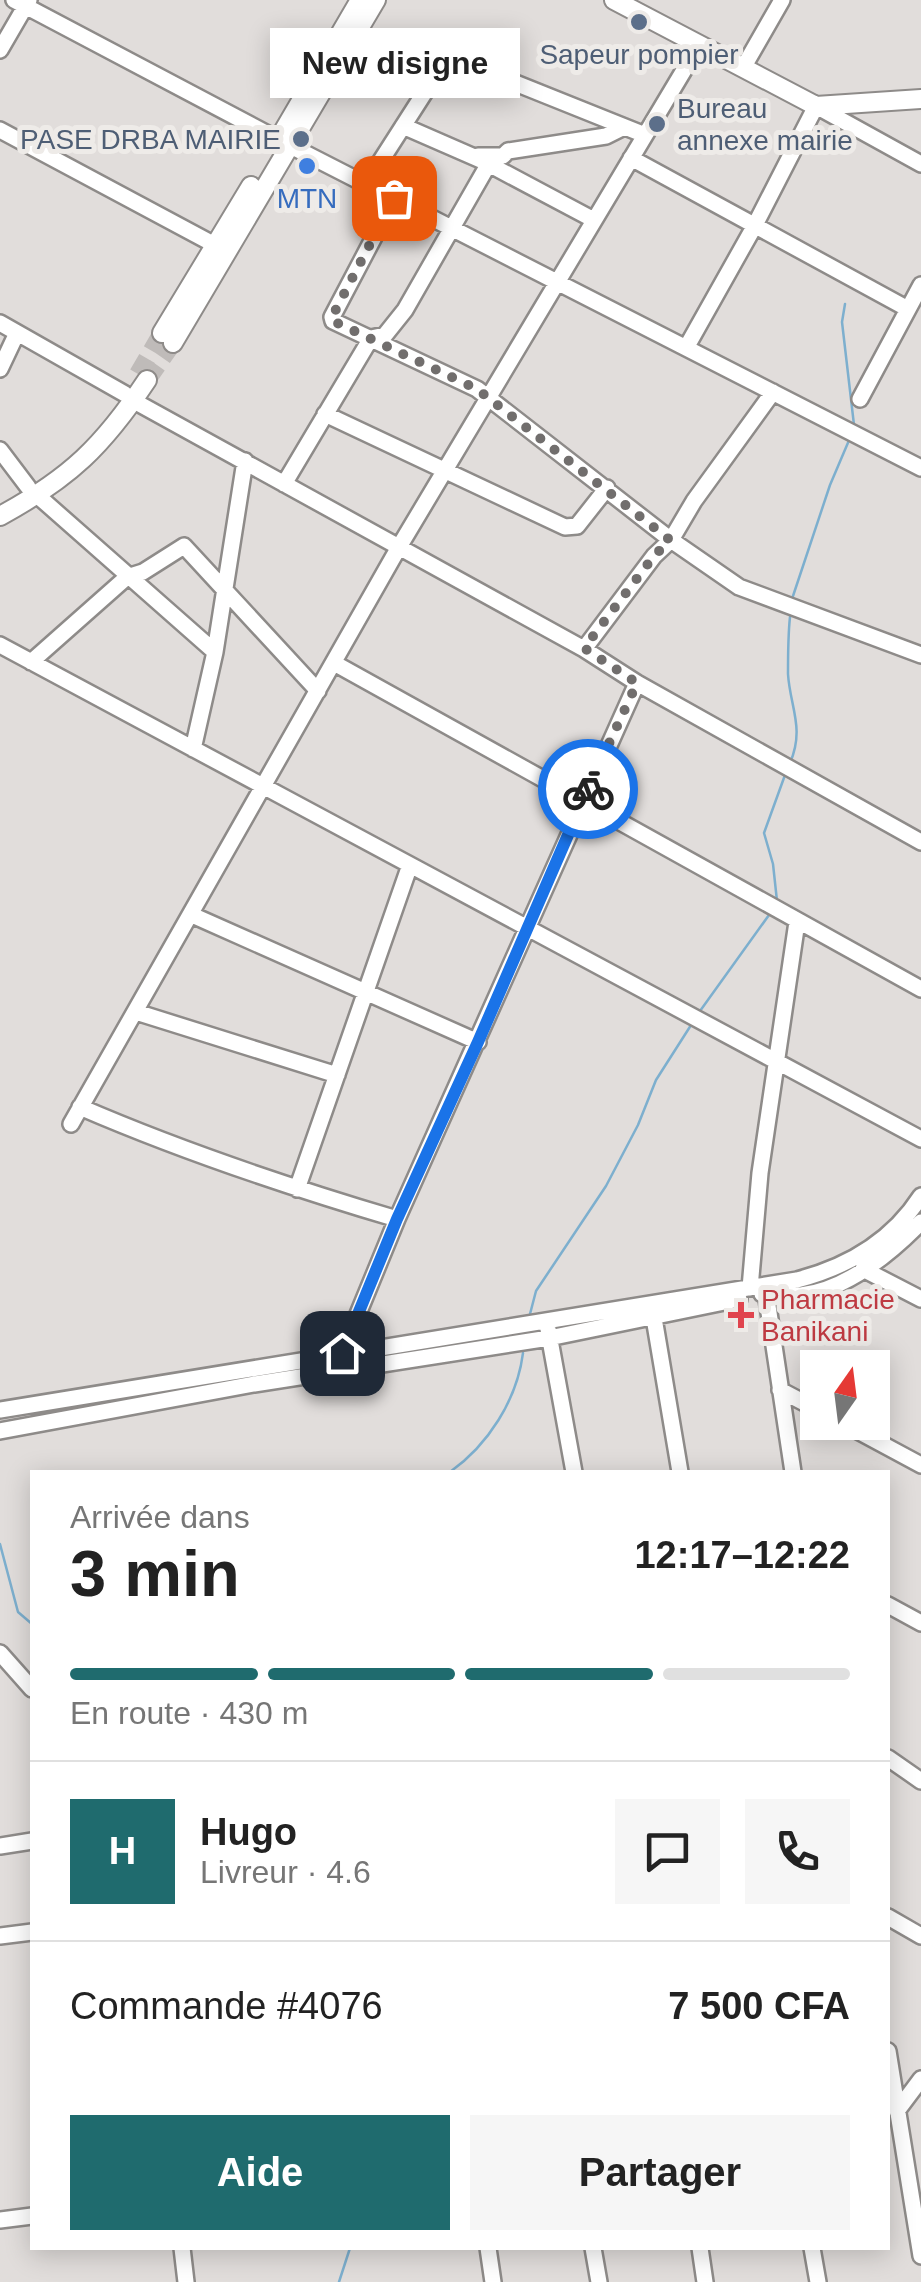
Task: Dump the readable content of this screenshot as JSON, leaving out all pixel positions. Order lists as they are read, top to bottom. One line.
{"places":{"other":["Sapeur pompier","Bureau annexe mairie","PASE DRBA MAIRIE","MTN","New disigne"],"health":["Pharmacie Banikani"]},"north":"top","page":{"bubble":"New disigne","heading":["3 min","Arrivée dans","12:17–12:22"],"panel":["Hugo","Livreur · 4.6","Commande #4076","7 500 CFA"],"bar":"En route · 430 m","round":"H","buttons":["Aide","Partager"]}}
